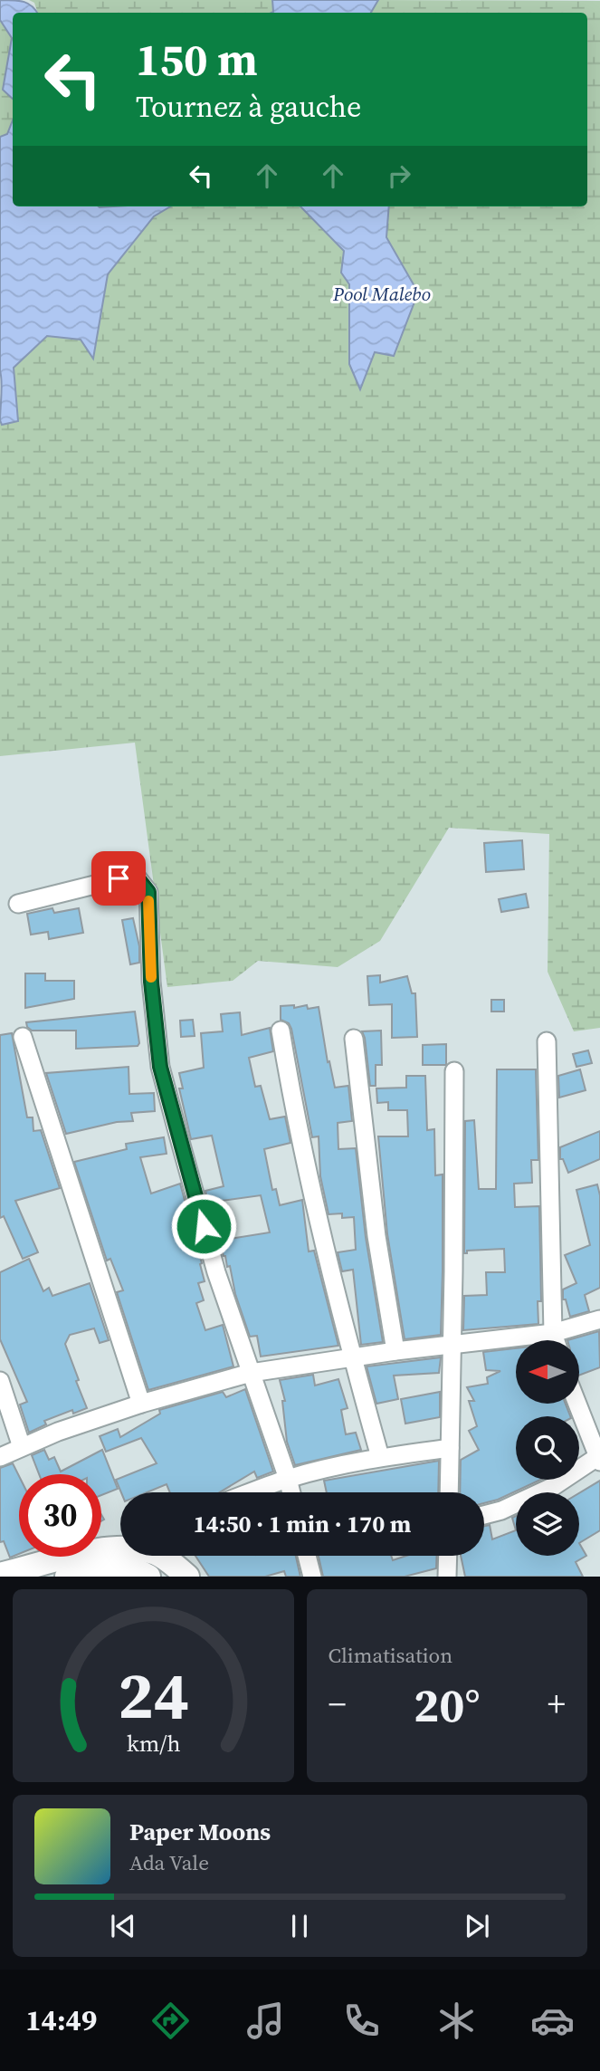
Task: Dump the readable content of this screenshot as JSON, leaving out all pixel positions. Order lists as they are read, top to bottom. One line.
{"water":["Pool Malebo"],"north":"left","page":{"turn":["150 m","Tournez à gauche"],"limit":"30","trip":"14:50 · 1 min · 170 m","tile":"Climatisation","heat":["−","20°","+"],"song":["Paper Moons","Ada Vale"],"tabs":"14:49","gauge":["24","km/h"]}}
